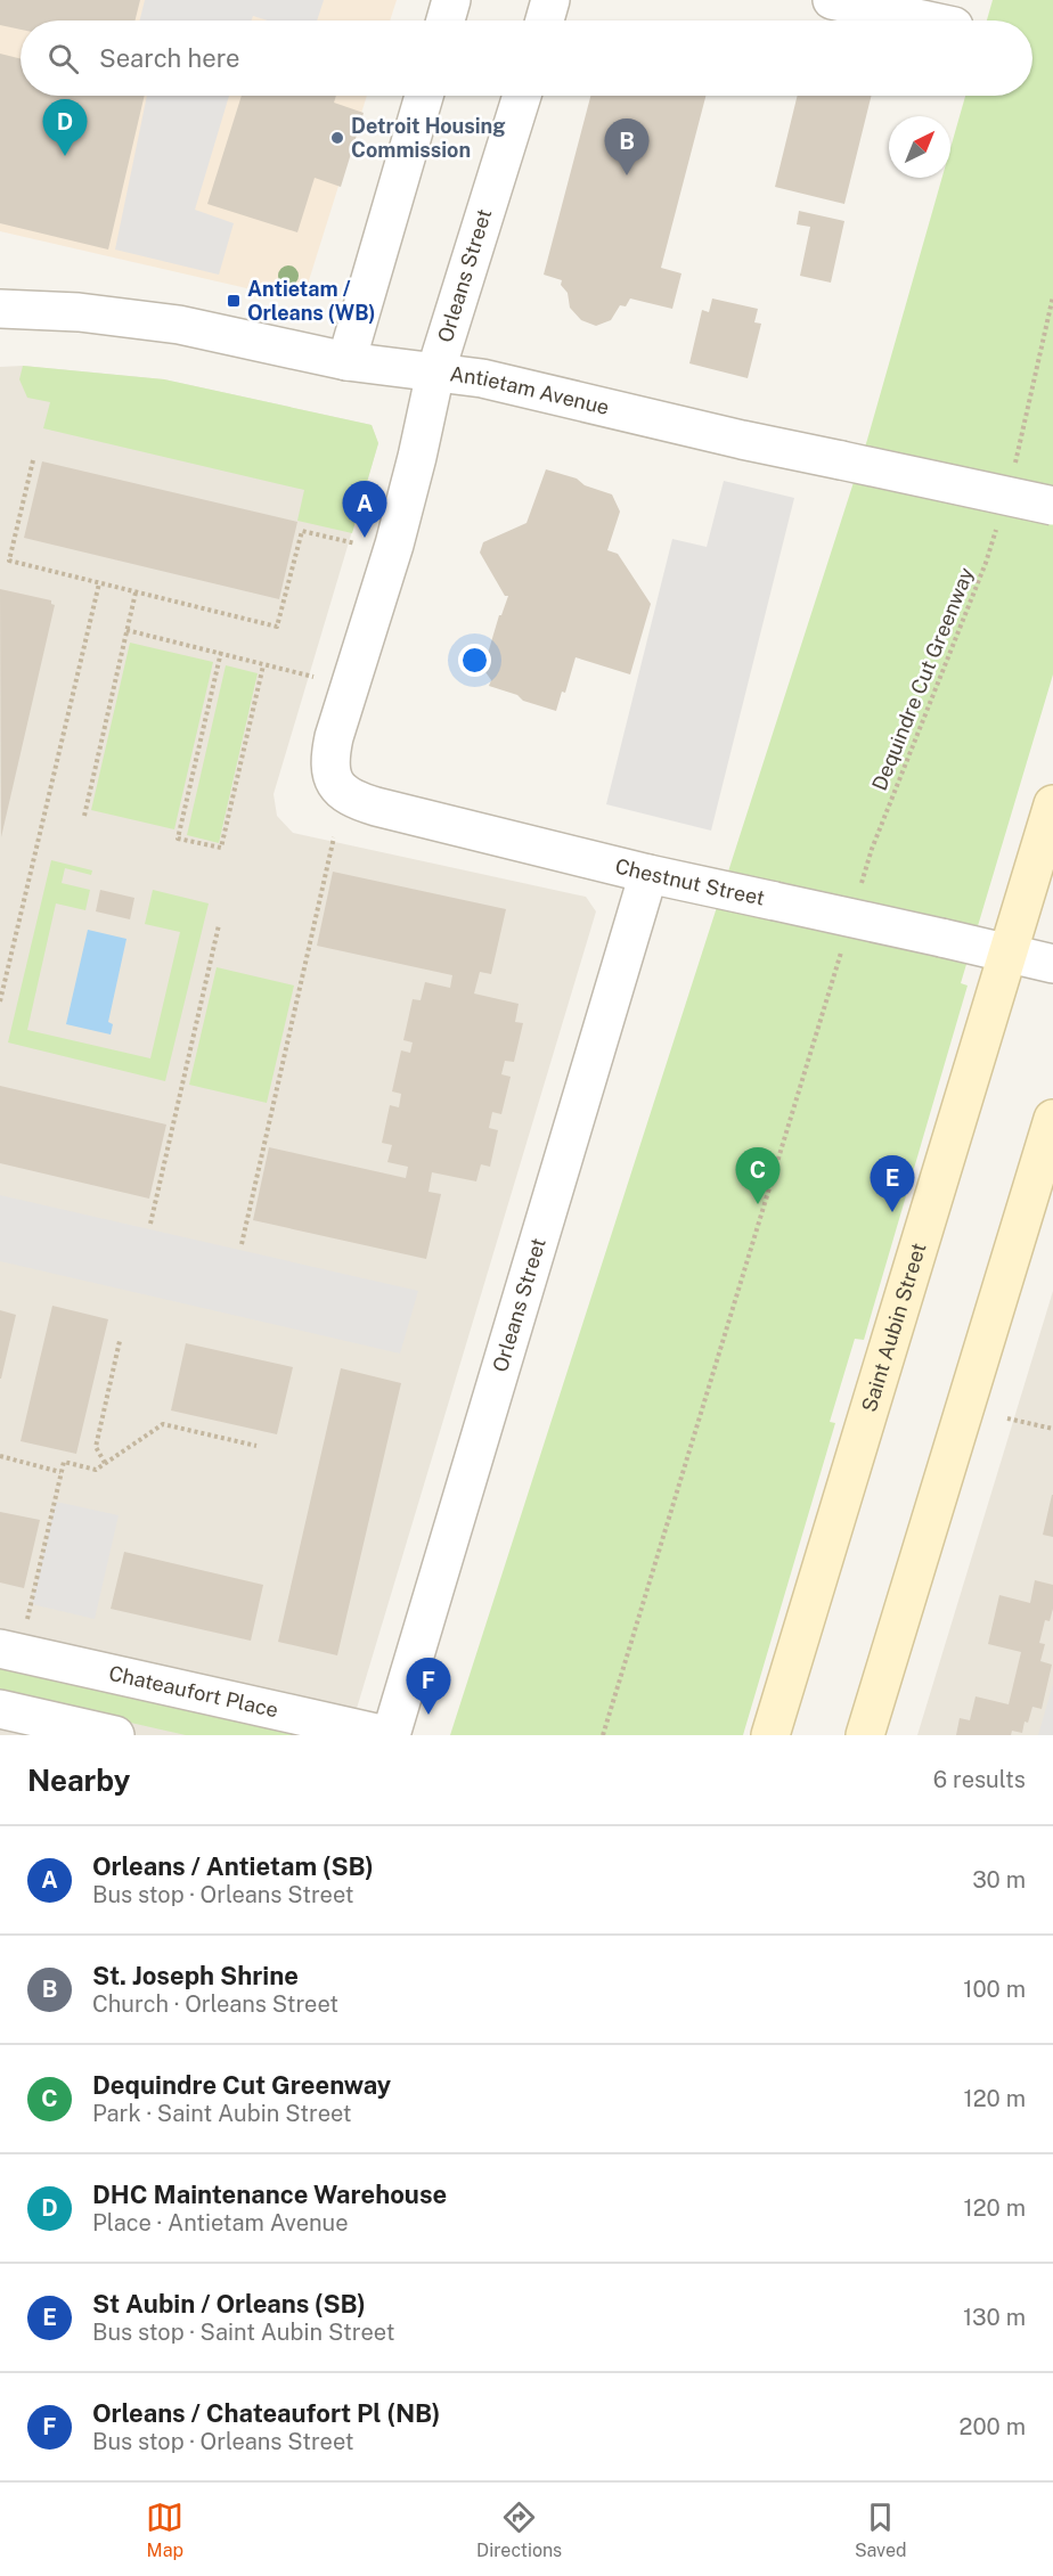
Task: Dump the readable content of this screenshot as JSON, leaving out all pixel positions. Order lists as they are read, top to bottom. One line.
{"streets":{"main road":["Saint Aubin Street"],"street":["Orleans Street","Antietam Avenue","Chestnut Street","Chateaufort Place"],"path":["Dequindre Cut Greenway"]},"crossings":[["Orleans Street","Antietam Avenue"],["Orleans Street","Chestnut Street"],["Orleans Street","Chateaufort Place"],["Chestnut Street","Saint Aubin Street"]],"places":{"other":["Detroit Housing Commission"],"transit":["Antietam / Orleans (WB)"]},"north":"top right","page":{"search":"Search here","pins":["D","B","A","C","E","F"],"heading":["Nearby","6 results"],"list":[{"mark":"A","name":"Orleans / Antietam (SB)","note":"Bus stop · Orleans Street","value":"30 m"},{"mark":"B","name":"St. Joseph Shrine","note":"Church · Orleans Street","value":"100 m"},{"mark":"C","name":"Dequindre Cut Greenway","note":"Park · Saint Aubin Street","value":"120 m"},{"mark":"D","name":"DHC Maintenance Warehouse","note":"Place · Antietam Avenue","value":"120 m"},{"mark":"E","name":"St Aubin / Orleans (SB)","note":"Bus stop · Saint Aubin Street","value":"130 m"},{"mark":"F","name":"Orleans / Chateaufort Pl (NB)","note":"Bus stop · Orleans Street","value":"200 m"}],"nav":["Map","Directions","Saved"]}}
